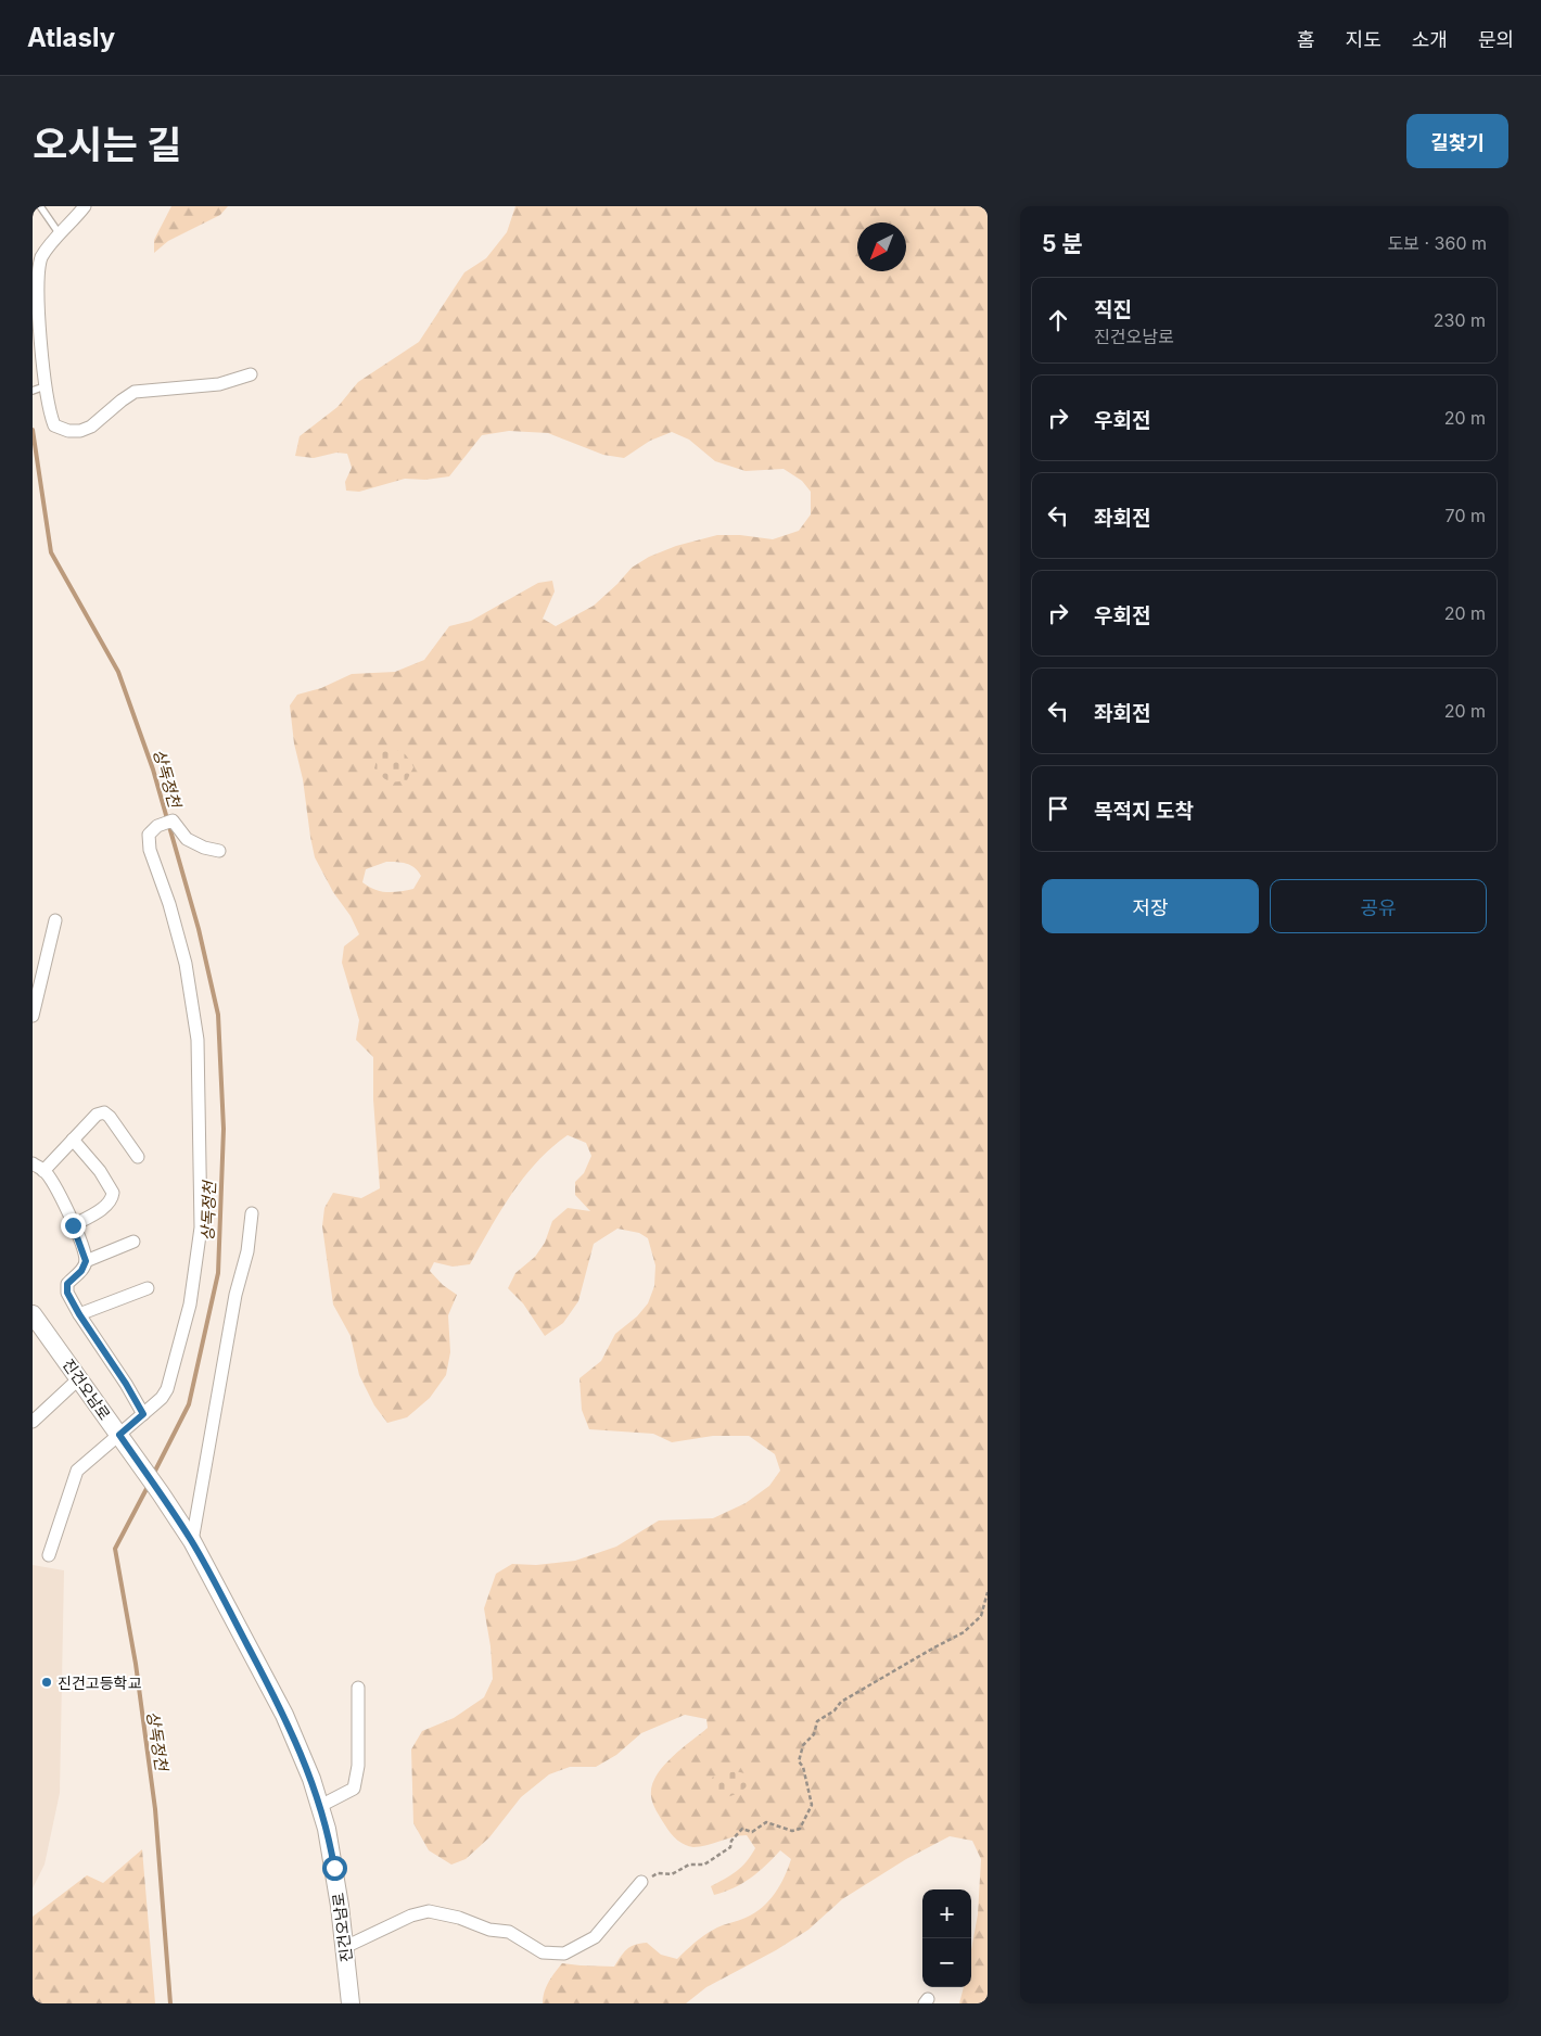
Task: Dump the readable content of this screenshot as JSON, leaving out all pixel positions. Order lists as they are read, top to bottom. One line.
{"streets":{"main road":["진건오남로"]},"water":["상독정천"],"places":["진건고등학교"],"north":"bottom left","page":{"header":"Atlasly","nav":["홈","지도","소개","문의"],"title":"오시는 길","buttons":["길찾기",["저장","공유"]],"heading":["5 분","도보 · 360 m"],"list":[["직진","진건오남로","230 m"],["우회전","20 m"],["좌회전","70 m"],["우회전","20 m"],["좌회전","20 m"],"목적지 도착"],"map_buttons":["+","−"]}}
